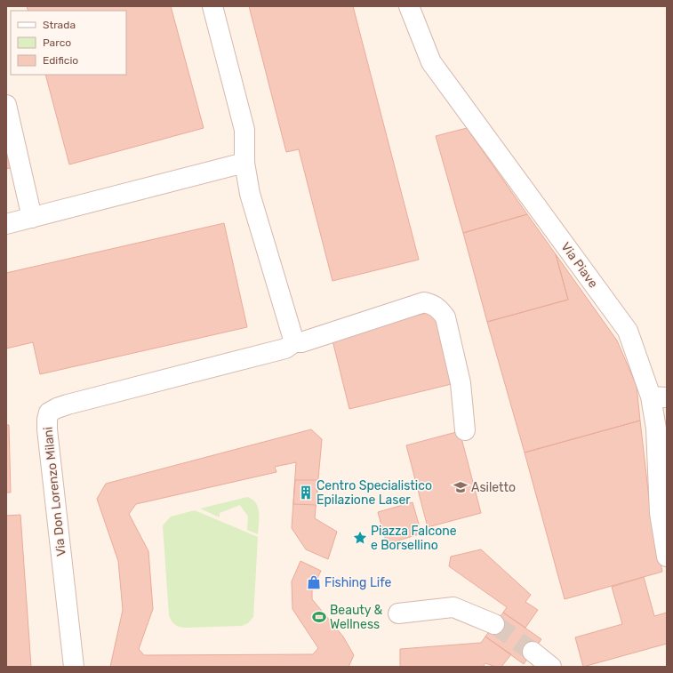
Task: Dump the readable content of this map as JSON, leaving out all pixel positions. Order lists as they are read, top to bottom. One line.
{"streets":{"street":["Via Piave","Via Don Lorenzo Milani"]},"places":{"school or university":["Asiletto"],"building":["Centro Specialistico Epilazione Laser"],"place":["Piazza Falcone e Borsellino"],"shop":["Fishing Life"],"sports":["Beauty & Wellness"]},"legend":["Strada","Parco","Edificio"]}
